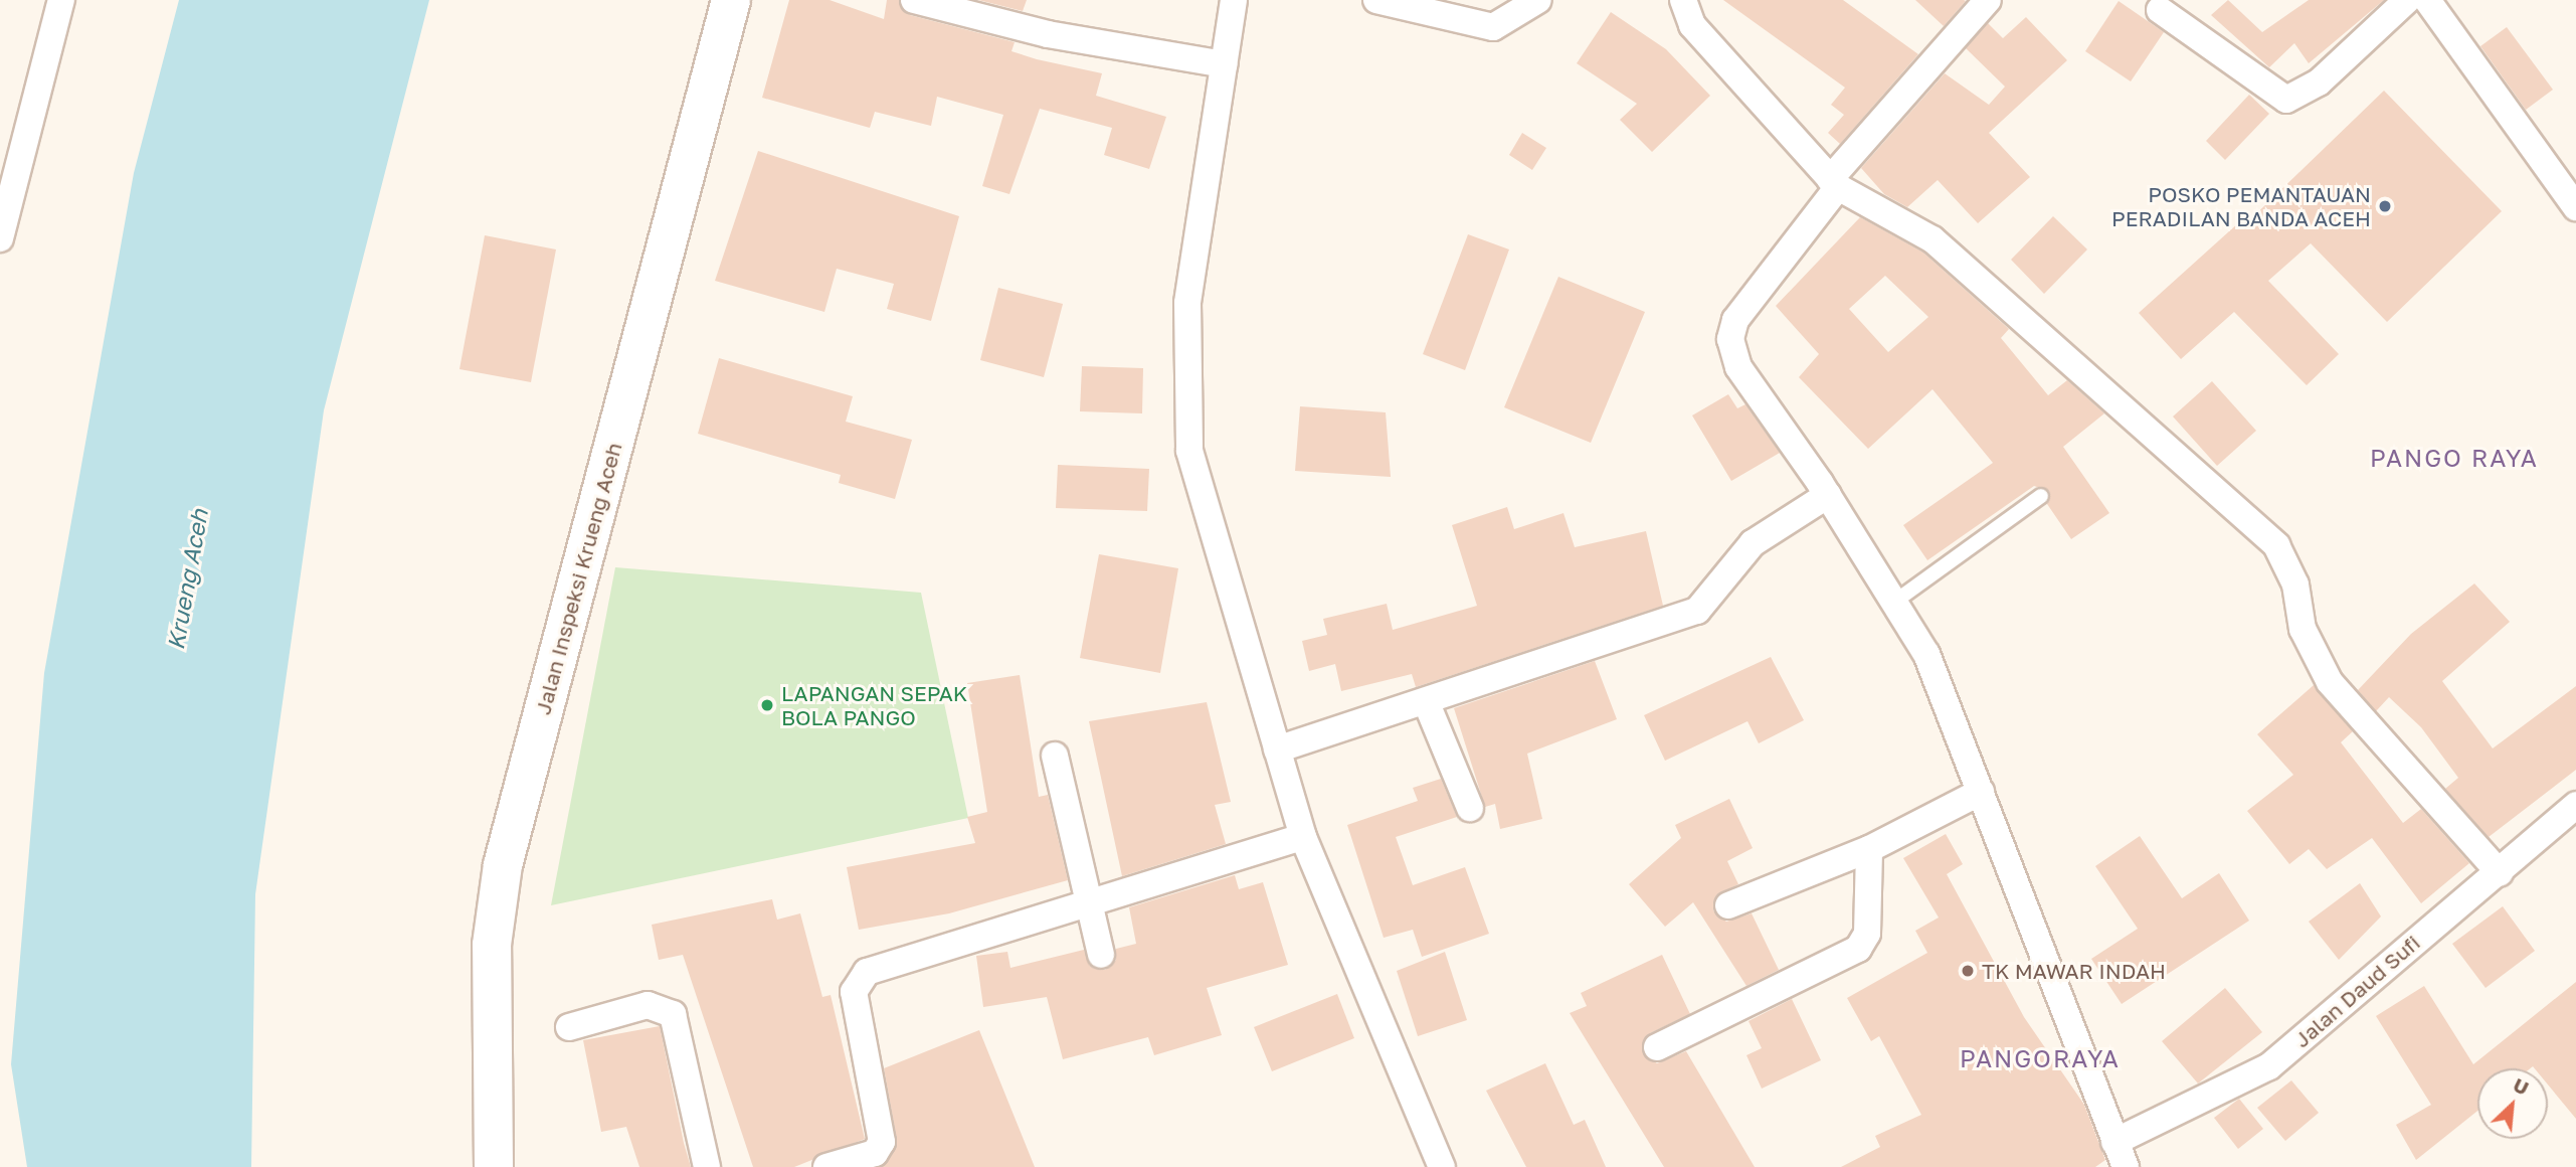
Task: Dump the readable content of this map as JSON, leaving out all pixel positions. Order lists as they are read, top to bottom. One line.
{"streets":{"street":["Jalan Inspeksi Krueng Aceh","Jalan Daud Sufi"]},"districts":["PANGO RAYA","PANGORAYA"],"water":["Krueng Aceh"],"places":["POSKO PEMANTAUAN PERADILAN BANDA ACEH","LAPANGAN SEPAK BOLA PANGO","TK MAWAR INDAH"],"north":"top right"}
